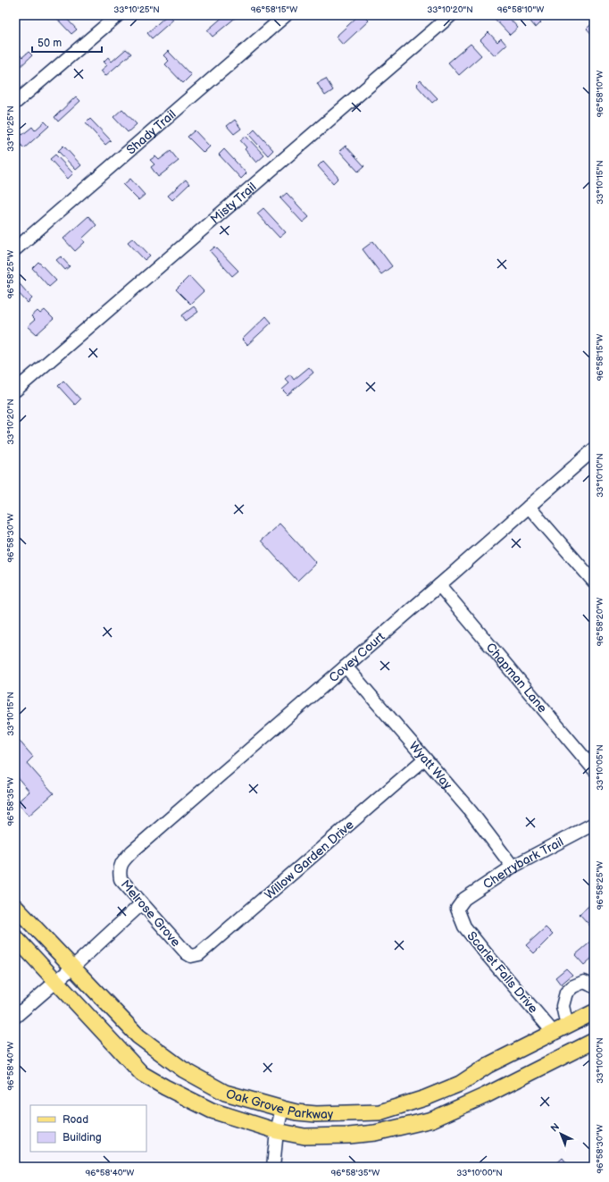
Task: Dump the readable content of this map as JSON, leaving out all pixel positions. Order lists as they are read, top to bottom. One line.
{"streets":{"main road":["Oak Grove Parkway"],"street":["Shady Trail","Misty Trail","Covey Court","Chapman Lane","Wyatt Way","Willow Garden Drive","Cherrybark Trail","Melrose Grove","Scarlet Falls Drive"]},"crossings":[["Covey Court","Chapman Lane"],["Covey Court","Wyatt Way"],["Covey Court","Melrose Grove"],["Wyatt Way","Willow Garden Drive"],["Wyatt Way","Cherrybark Trail"],["Willow Garden Drive","Melrose Grove"],["Cherrybark Trail","Scarlet Falls Drive"],["Scarlet Falls Drive","Oak Grove Parkway"]],"legend":["Road","Building"],"scale_bar":"50 m","north":"top left","coordinates":["33°10'25\"N","96°58'15\"W","33°10'20\"N","96°58'10\"W","33°10'15\"N","96°58'25\"W","33°10'10\"N","96°58'30\"W","96°58'20\"W","33°10'05\"N","96°58'35\"W","33°10'00\"N","96°58'40\"W"]}
